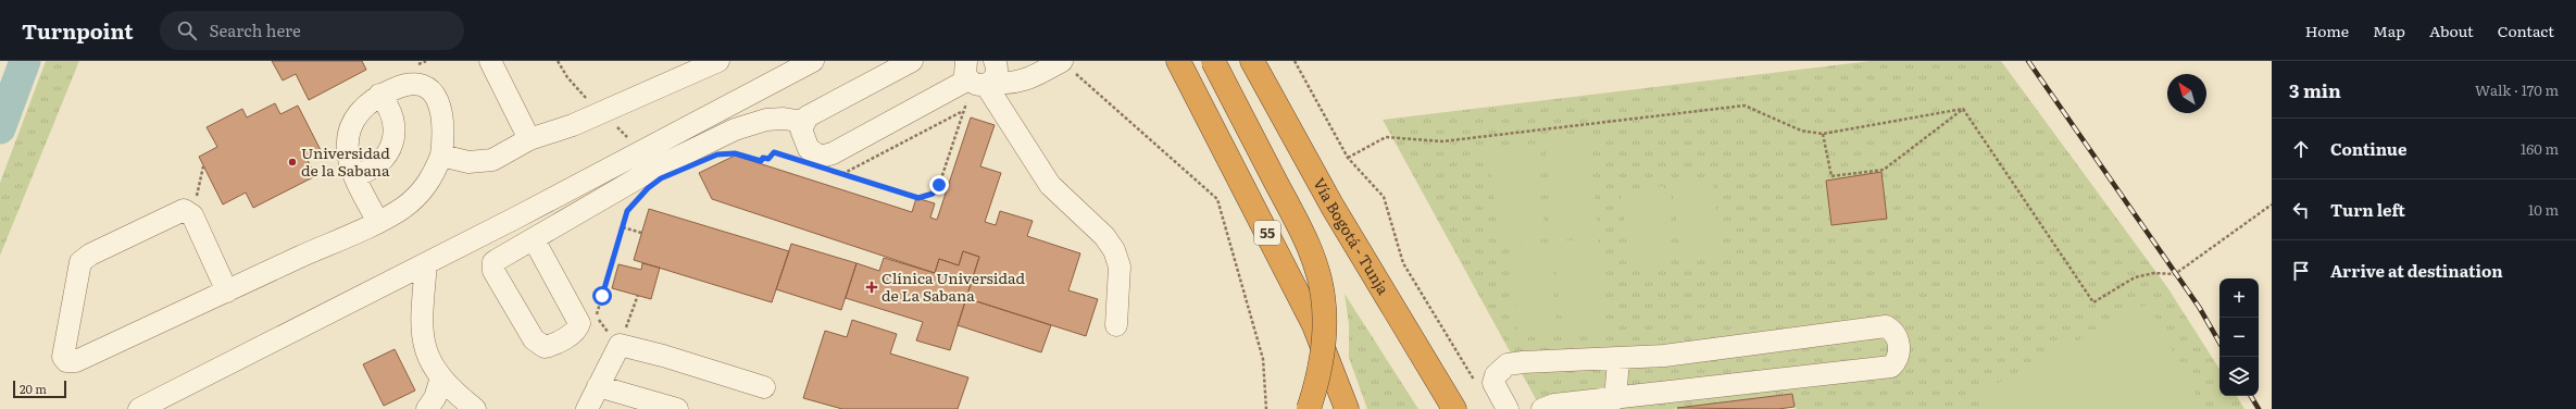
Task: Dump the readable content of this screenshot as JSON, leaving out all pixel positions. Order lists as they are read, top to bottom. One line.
{"streets":{"highway":["55","Vía Bogotá - Tunja"]},"places":{"other":["Universidad de la Sabana"],"health":["Clínica Universidad de La Sabana"]},"scale_bar":"20 m","north":"top left","page":{"header":"Turnpoint","search":"Search here","nav":["Home","Map","About","Contact"],"heading":["3 min","Walk · 170 m"],"list":[["Continue","160 m"],["Turn left","10 m"],"Arrive at destination"],"map_buttons":["+","−"],"scale":"20 m"}}
